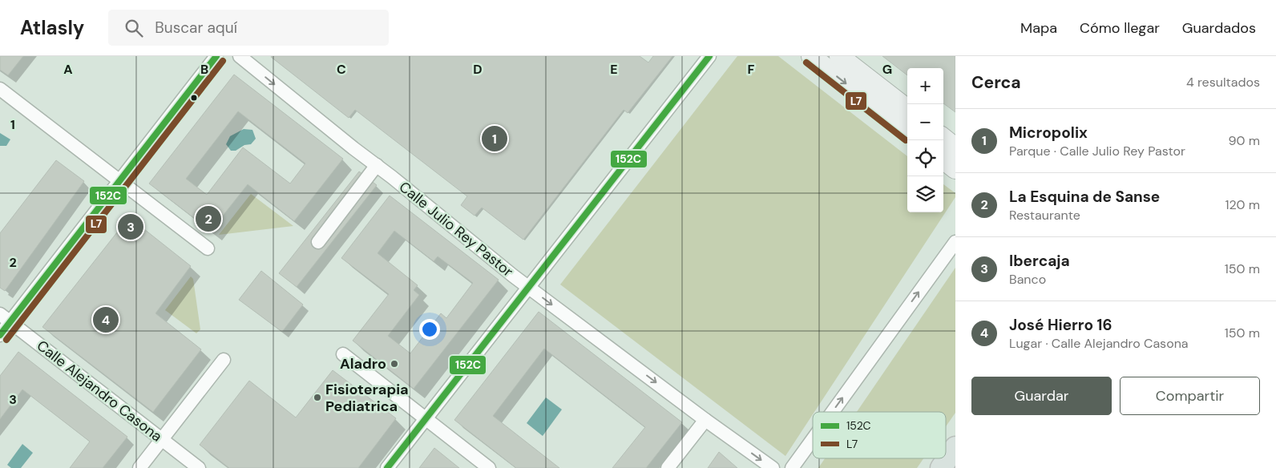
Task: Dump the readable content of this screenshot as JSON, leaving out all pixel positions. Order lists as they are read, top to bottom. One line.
{"streets":{"street":["Calle Julio Rey Pastor","Calle Alejandro Casona"]},"one_way":["Calle Julio Rey Pastor"],"places":["Aladro","Fisioterapia Pediatrica"],"lines":["transit line 152C","transit line L7"],"legend":["152C","L7"],"page":{"header":"Atlasly","search":"Buscar aquí","nav":["Mapa","Cómo llegar","Guardados"],"heading":["Cerca","4 resultados"],"map_buttons":["+","−"],"list":[{"mark":"1","name":"Micropolix","note":"Parque · Calle Julio Rey Pastor","value":"90 m"},{"mark":"2","name":"La Esquina de Sanse","note":"Restaurante","value":"120 m"},{"mark":"3","name":"Ibercaja","note":"Banco","value":"150 m"},{"mark":"4","name":"José Hierro 16","note":"Lugar · Calle Alejandro Casona","value":"150 m"}],"pins":["1","2","3","4"],"buttons":["Guardar","Compartir"]},"grid":{"columns":["A","B","C","D","E","F","G"],"rows":["1","2","3"]}}
